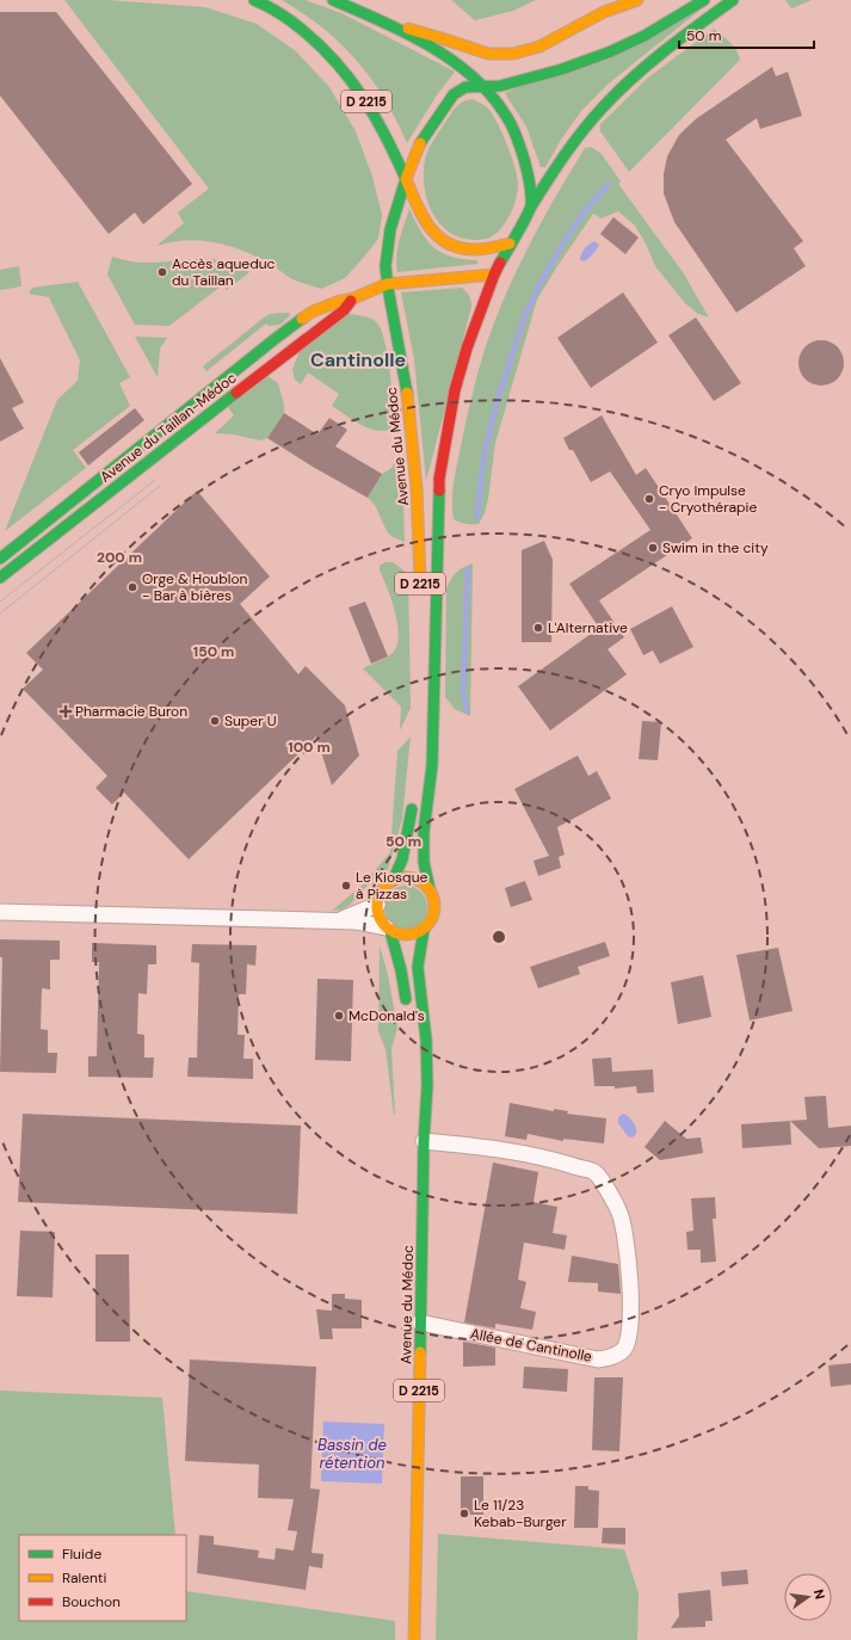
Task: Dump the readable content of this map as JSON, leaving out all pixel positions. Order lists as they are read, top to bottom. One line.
{"streets":{"main road":["D 2215","Avenue du Taillan-Médoc","Avenue du Médoc"],"street":["Allée de Cantinolle"]},"crossings":[["D 2215","Avenue du Taillan-Médoc"],["D 2215","Avenue du Médoc"],["Avenue du Taillan-Médoc","Avenue du Médoc"],["Avenue du Médoc","Allée de Cantinolle"]],"districts":["Cantinolle"],"water":["Bassin de rétention"],"places":{"other":["Accès aqueduc du Taillan","Cryo Impulse - Cryothérapie","Swim in the city","Orge & Houblon - Bar à bières","L'Alternative","Super U","Le Kiosque à Pizzas","McDonald's","Le 11/23 Kebab-Burger"],"health":["Pharmacie Buron"]},"legend":["Fluide","Ralenti","Bouchon"],"scale_bar":"50 m","north":"right","rings":["200 m","150 m","100 m","50 m"]}
